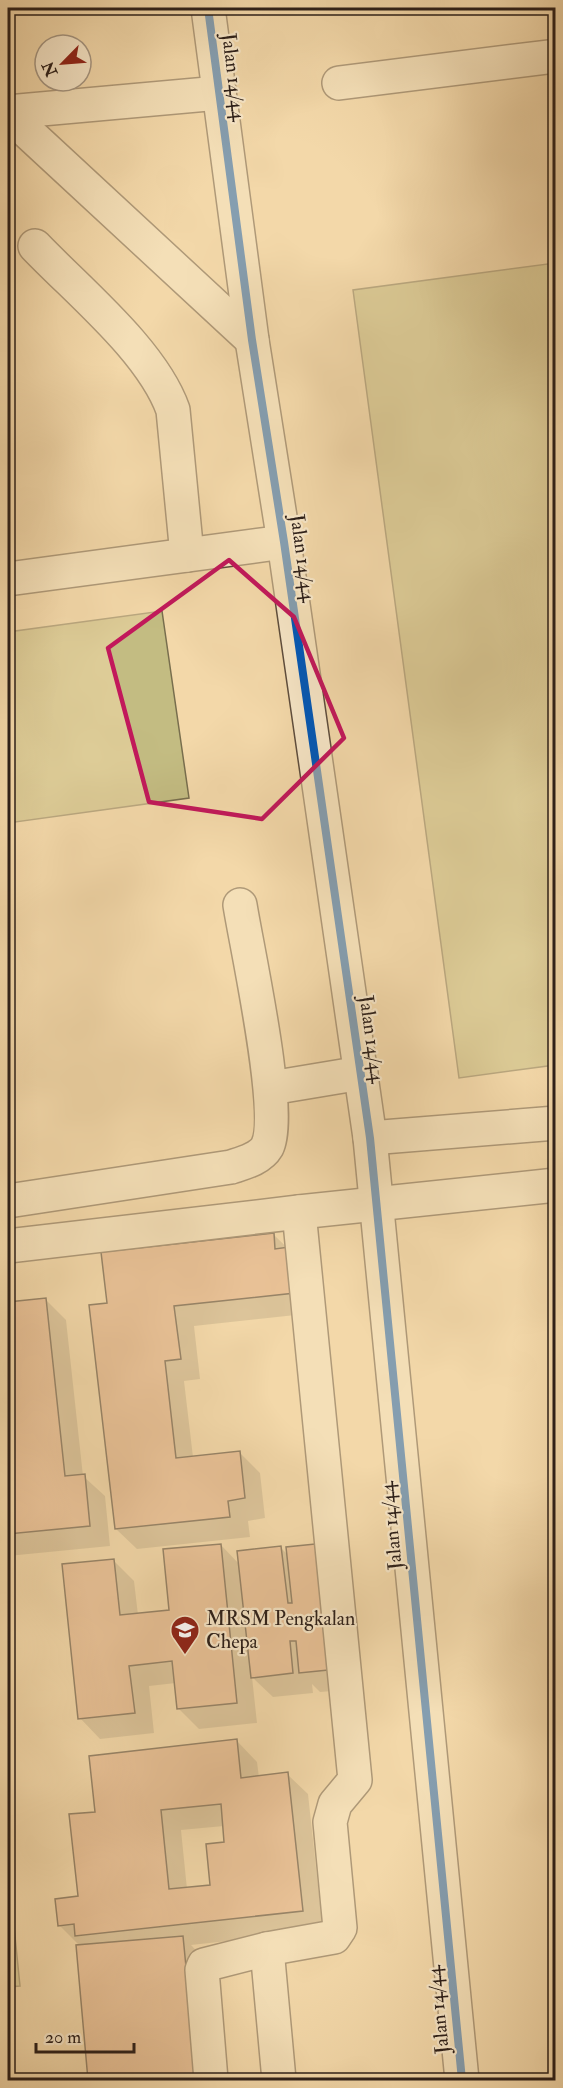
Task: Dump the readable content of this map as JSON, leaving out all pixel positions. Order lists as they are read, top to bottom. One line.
{"streets":{"street":["Jalan 14/44"]},"places":{"school or university":["MRSM Pengkalan Chepa"]},"scale_bar":"20 m","north":"bottom left"}
